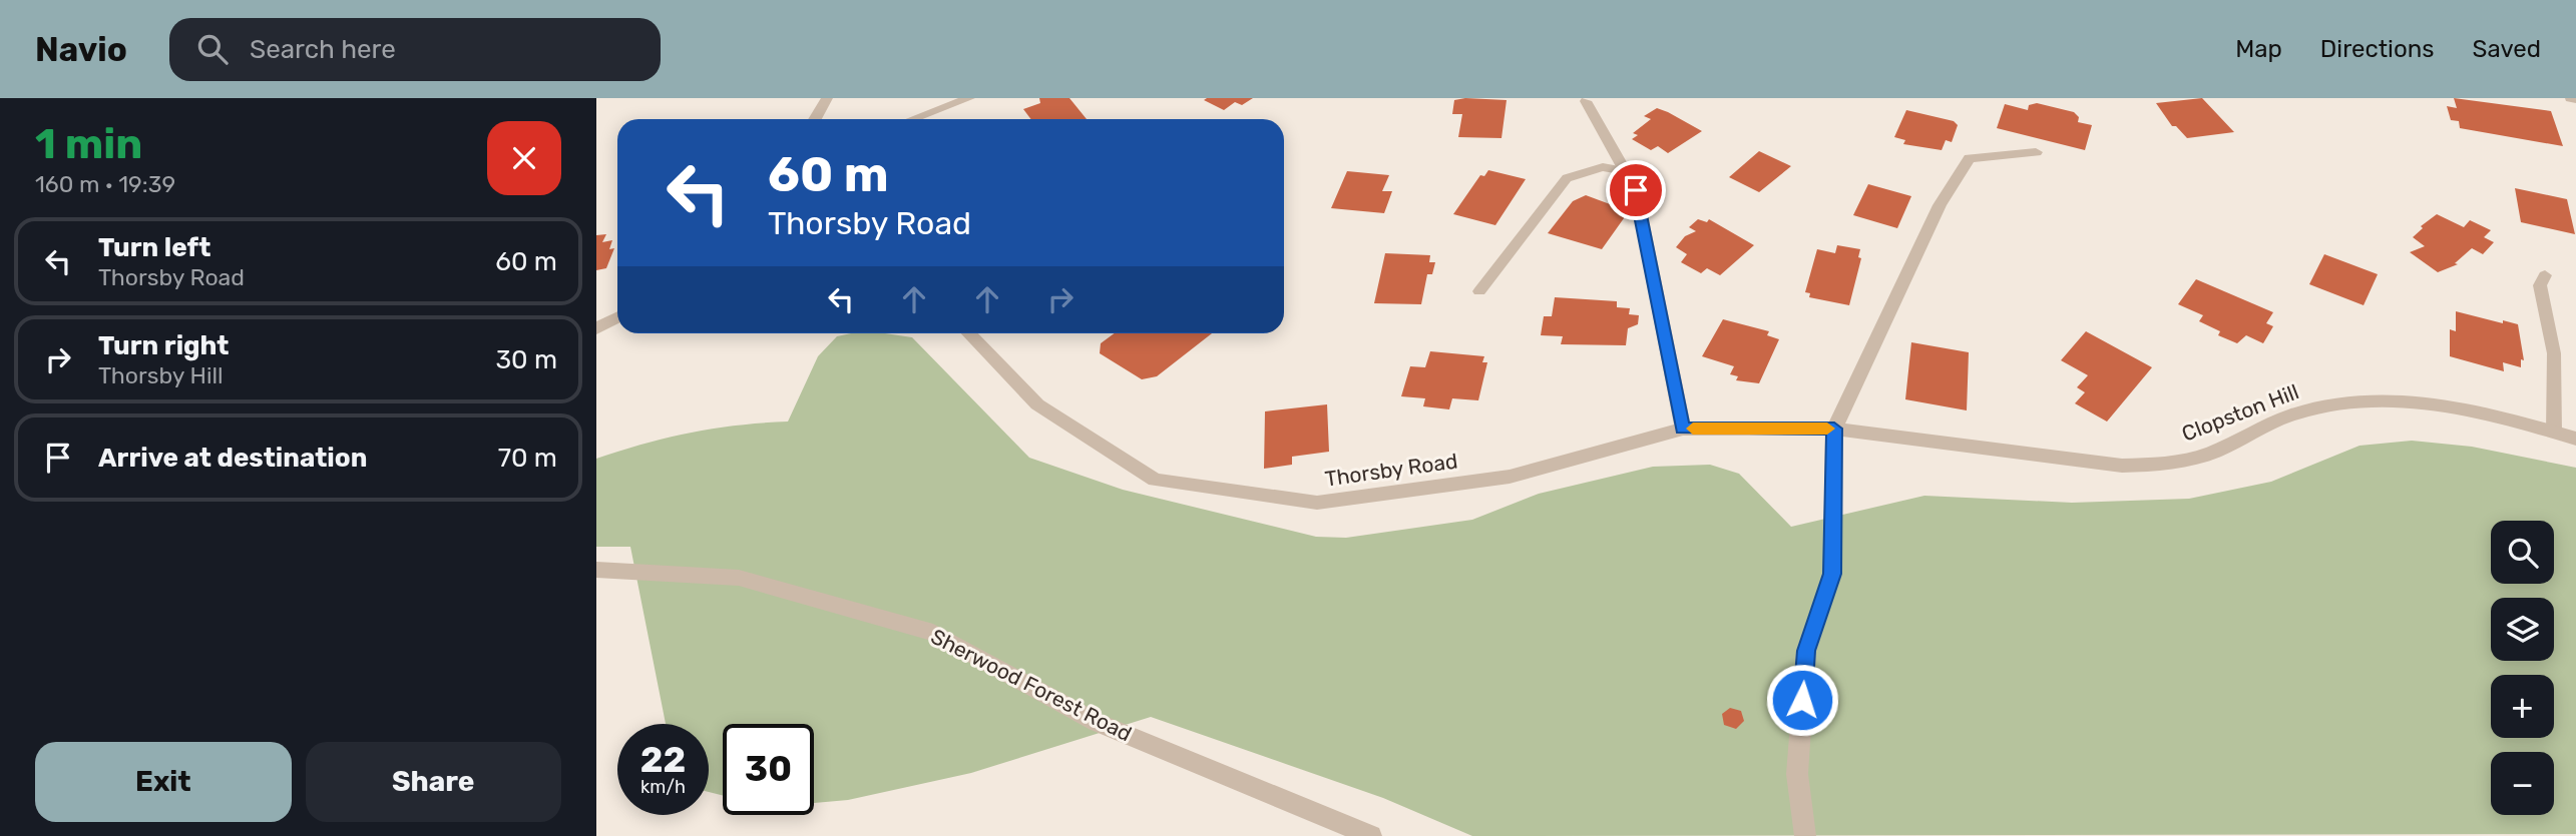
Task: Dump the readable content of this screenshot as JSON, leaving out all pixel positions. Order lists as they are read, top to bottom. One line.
{"streets":{"street":["Clopston Hill","Thorsby Road","Sherwood Forest Road"]},"crossings":[["Clopston Hill","Thorsby Road"]],"page":{"header":"Navio","search":"Search here","nav":["Map","Directions","Saved"],"heading":["1 min","160 m · 19:39"],"turn":["60 m","Thorsby Road"],"list":[{"name":"Turn left","note":"Thorsby Road","value":"60 m"},{"name":"Turn right","note":"Thorsby Hill","value":"30 m"},{"name":"Arrive at destination","value":"70 m"}],"map_buttons":["+","−"],"speed":"22 km/h","limit":"30","buttons":["Exit","Share"]}}
